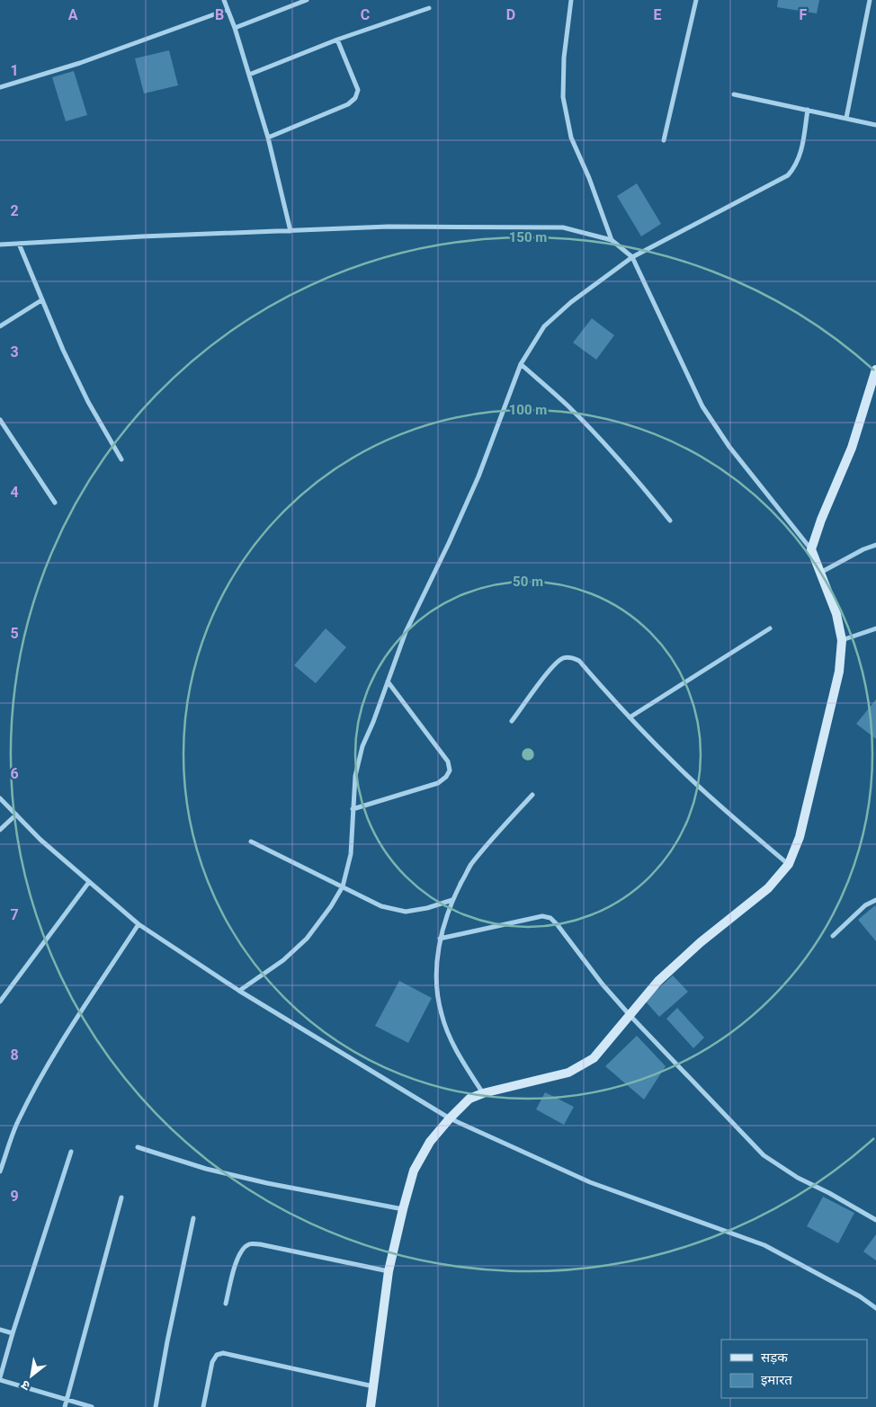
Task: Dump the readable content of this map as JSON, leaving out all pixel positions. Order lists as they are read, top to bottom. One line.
{"legend":["सड़क","इमारत"],"north":"bottom left","grid":{"columns":["A","B","C","D","E","F"],"rows":["1","2","3","4","5","6","7","8","9"]},"rings":["150 m","100 m","50 m"]}
